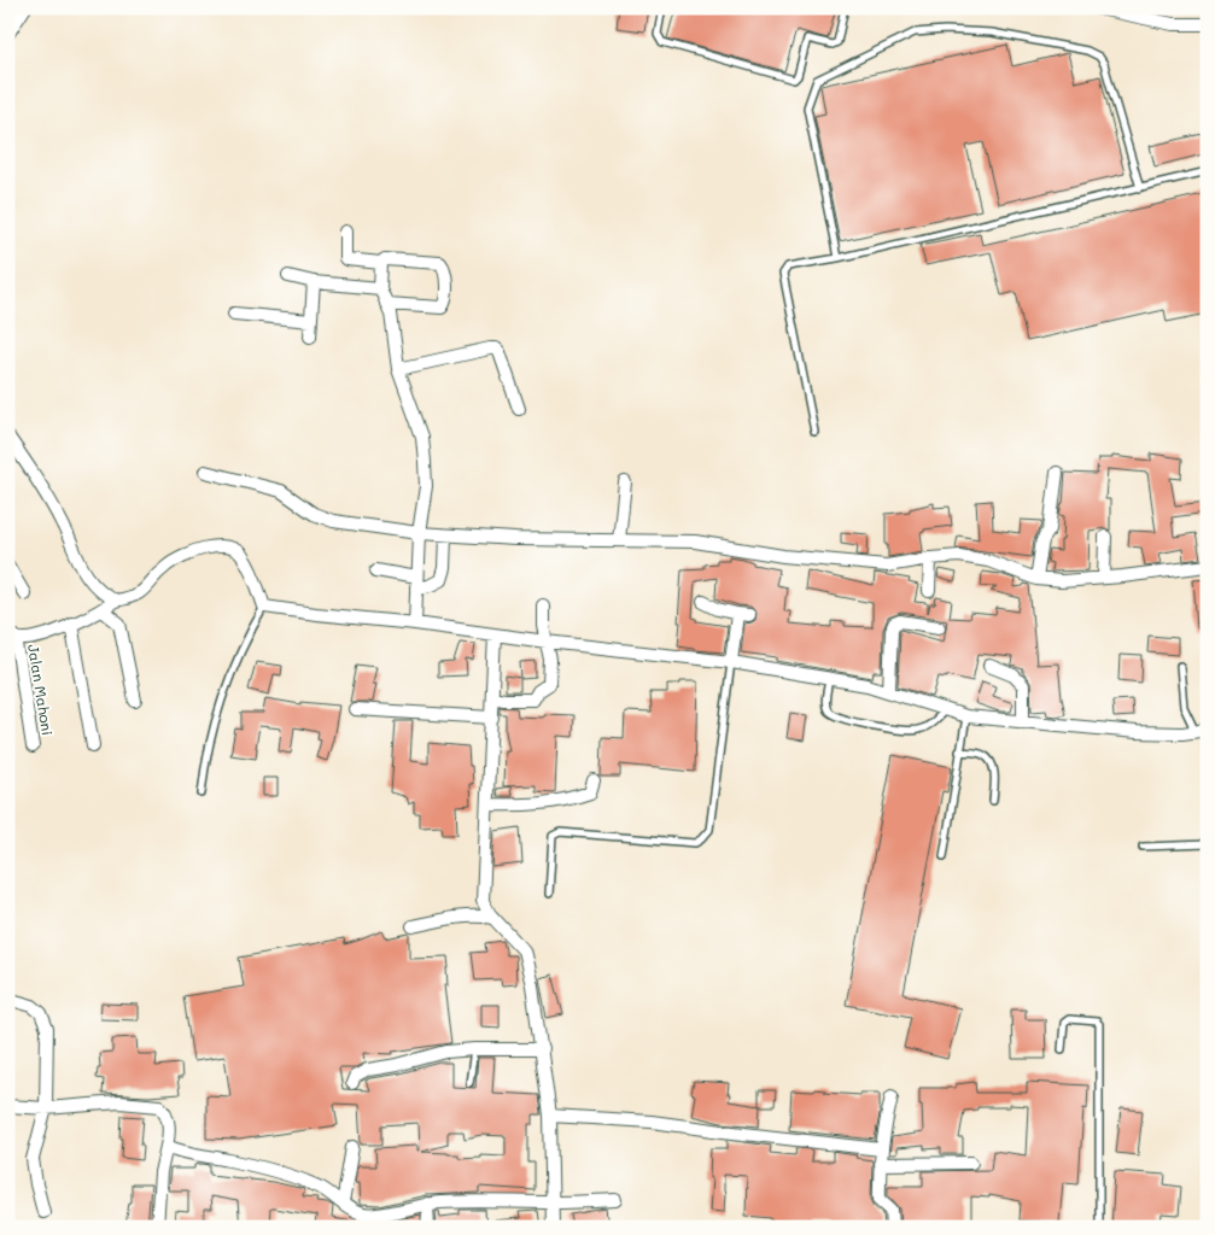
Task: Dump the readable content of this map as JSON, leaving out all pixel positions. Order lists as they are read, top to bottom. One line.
{"streets":{"street":["Jalan Mahoni"]}}
